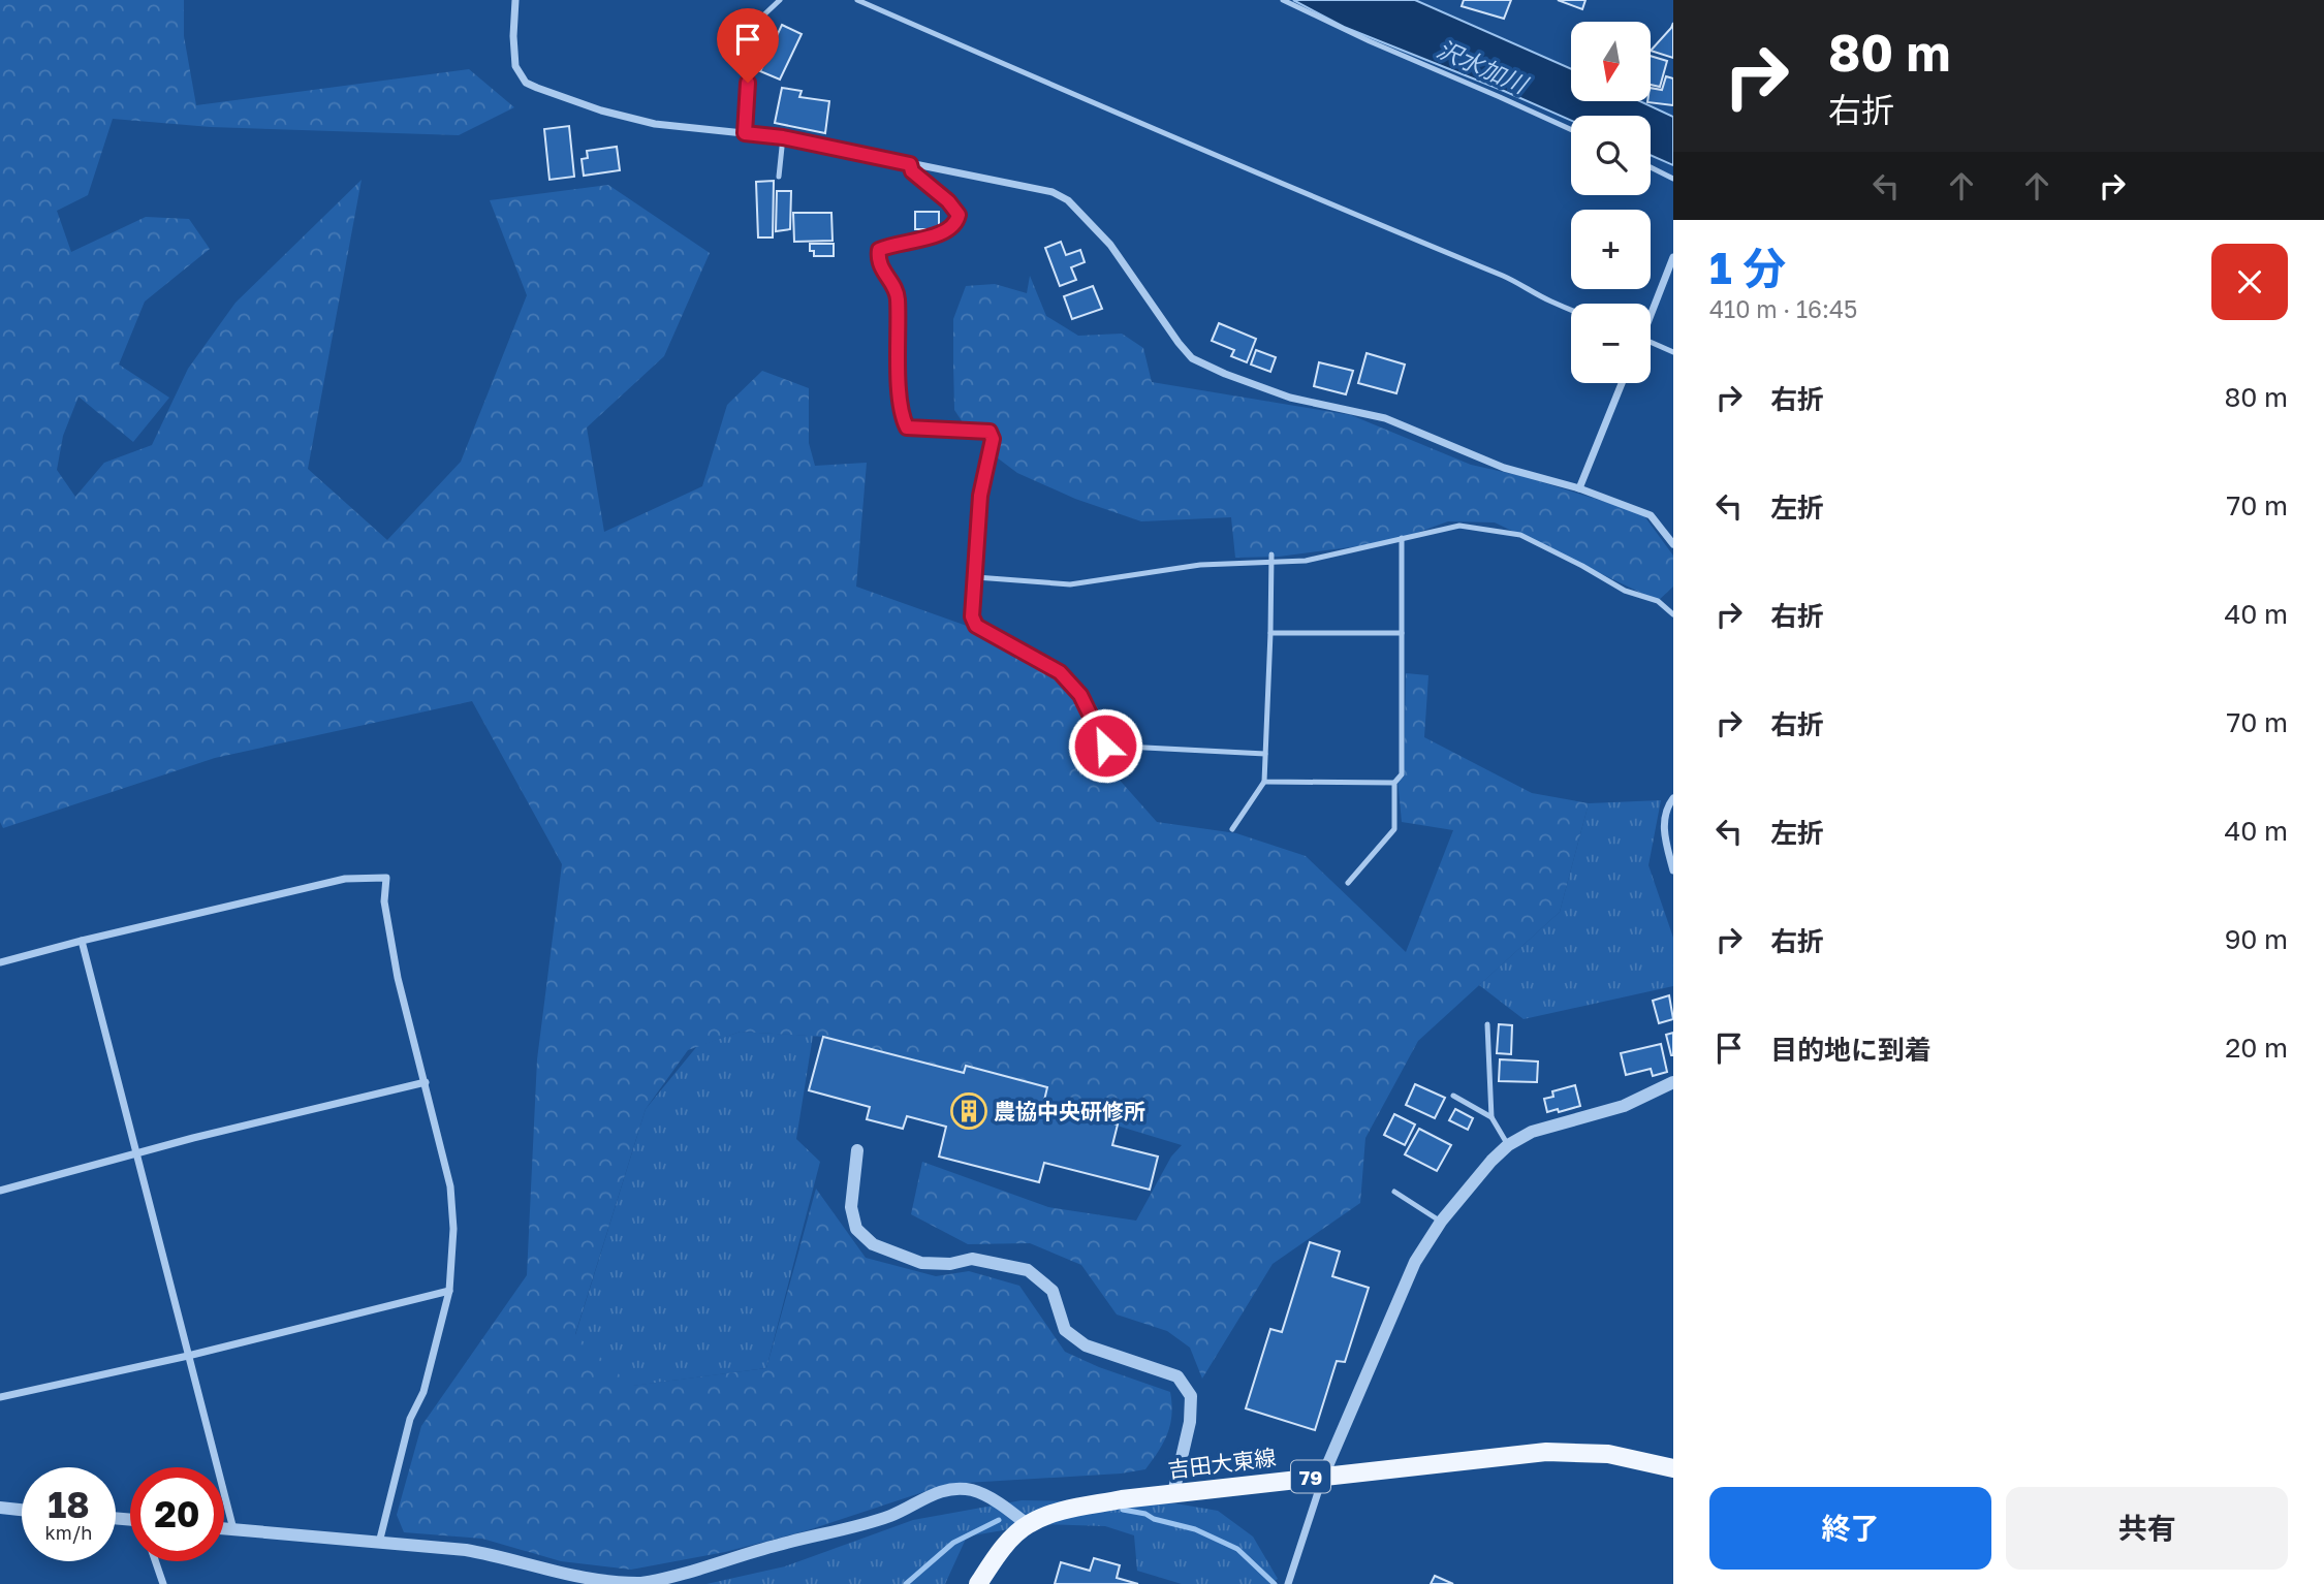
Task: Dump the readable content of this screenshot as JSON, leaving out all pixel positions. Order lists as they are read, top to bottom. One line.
{"streets":{"main road":["吉田大東線","79"]},"water":["沢水加川"],"places":{"building":["農協中央研修所"]},"north":"bottom","page":{"turn":["80 m","右折"],"map_buttons":["+","−"],"heading":["1 分","410 m · 16:45"],"list":[{"name":"右折","value":"80 m"},{"name":"左折","value":"70 m"},{"name":"右折","value":"40 m"},{"name":"右折","value":"70 m"},{"name":"左折","value":"40 m"},{"name":"右折","value":"90 m"},{"name":"目的地に到着","value":"20 m"}],"speed":"18 km/h","limit":"20","buttons":["終了","共有"]}}
